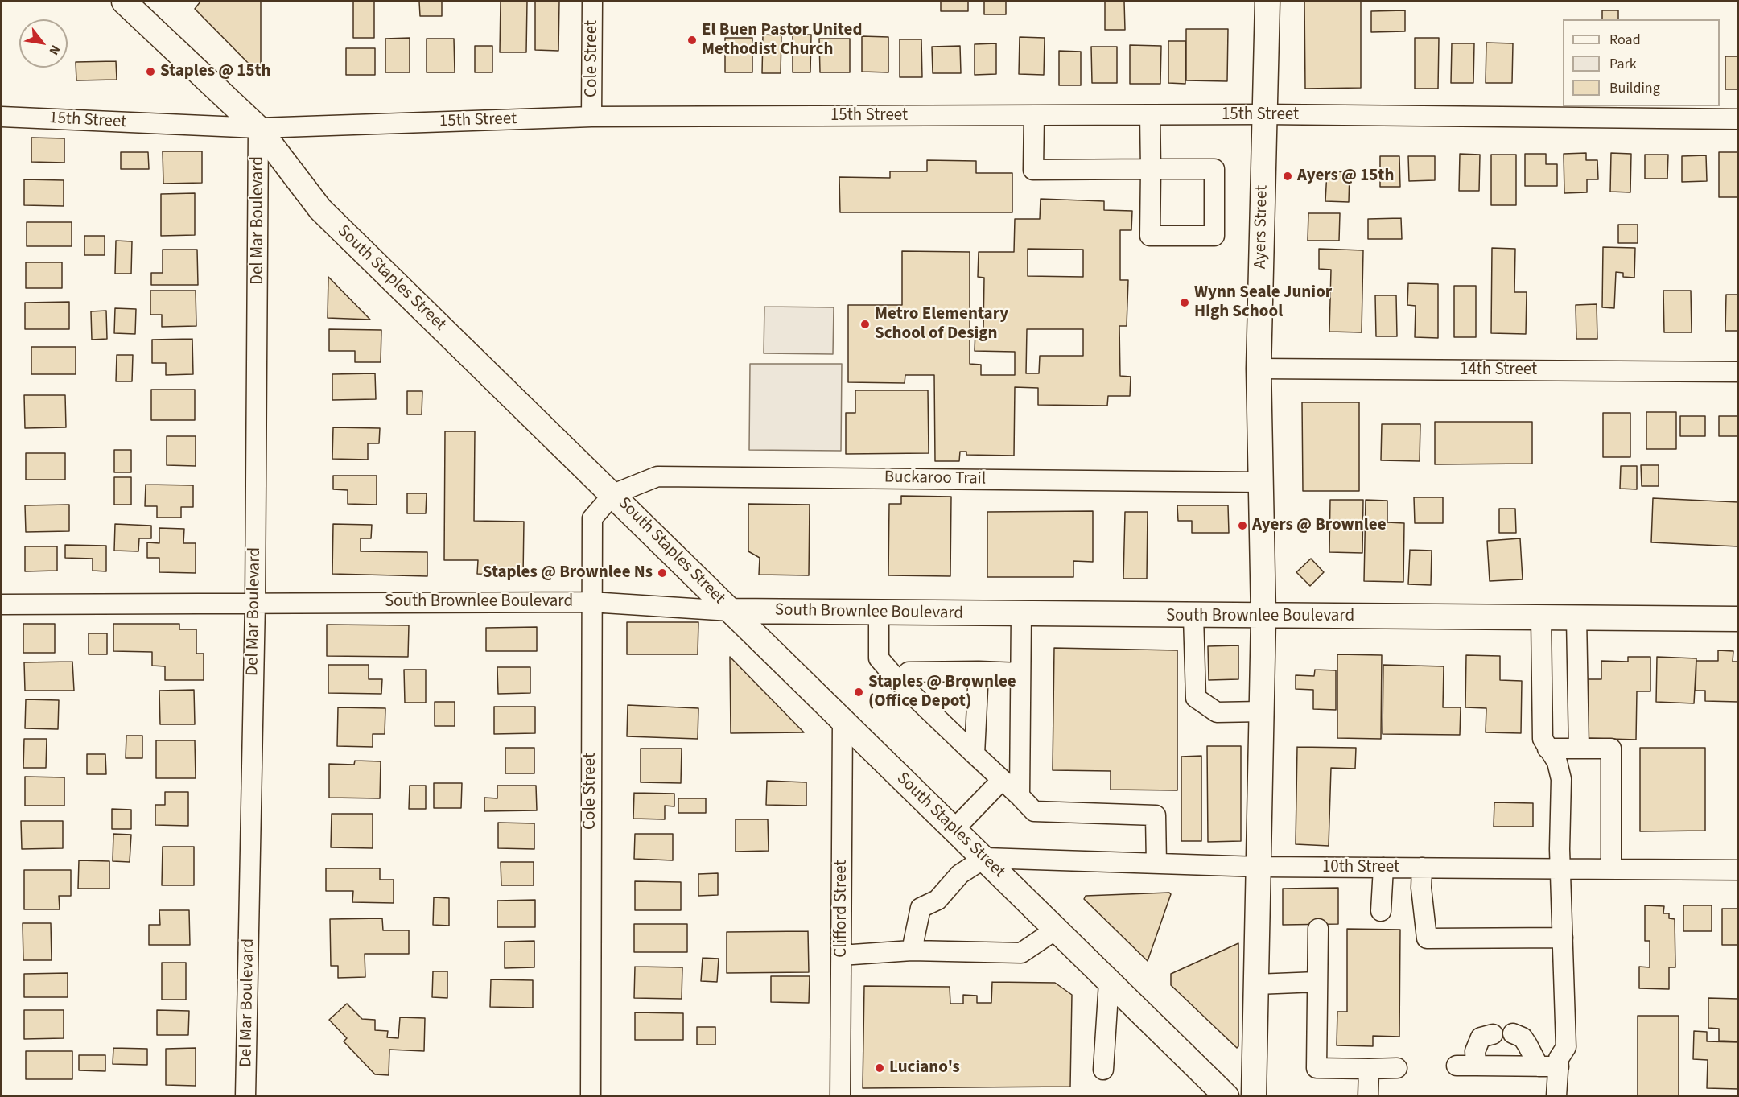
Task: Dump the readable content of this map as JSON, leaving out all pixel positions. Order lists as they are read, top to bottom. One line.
{"streets":{"main road":["Ayers Street","South Staples Street","South Brownlee Boulevard"],"street":["Cole Street","15th Street","Del Mar Boulevard","14th Street","Buckaroo Trail","10th Street","Clifford Street"]},"crossings":[["Cole Street","15th Street"],["Cole Street","South Staples Street"],["Cole Street","Buckaroo Trail"],["Cole Street","South Brownlee Boulevard"],["15th Street","Del Mar Boulevard"],["15th Street","Ayers Street"],["15th Street","South Staples Street"],["Del Mar Boulevard","South Staples Street"],["Del Mar Boulevard","South Brownlee Boulevard"],["Ayers Street","14th Street"],["Ayers Street","Buckaroo Trail"],["Ayers Street","South Brownlee Boulevard"],["Ayers Street","10th Street"],["South Staples Street","Buckaroo Trail"],["South Staples Street","South Brownlee Boulevard"],["South Staples Street","10th Street"],["South Staples Street","Clifford Street"]],"places":["El Buen Pastor United Methodist Church","Staples @ 15th","Ayers @ 15th","Wynn Seale Junior High School","Metro Elementary School of Design","Ayers @ Brownlee","Staples @ Brownlee Ns","Staples @ Brownlee (Office Depot)","Luciano's"],"legend":["Road","Park","Building"],"north":"bottom right"}
